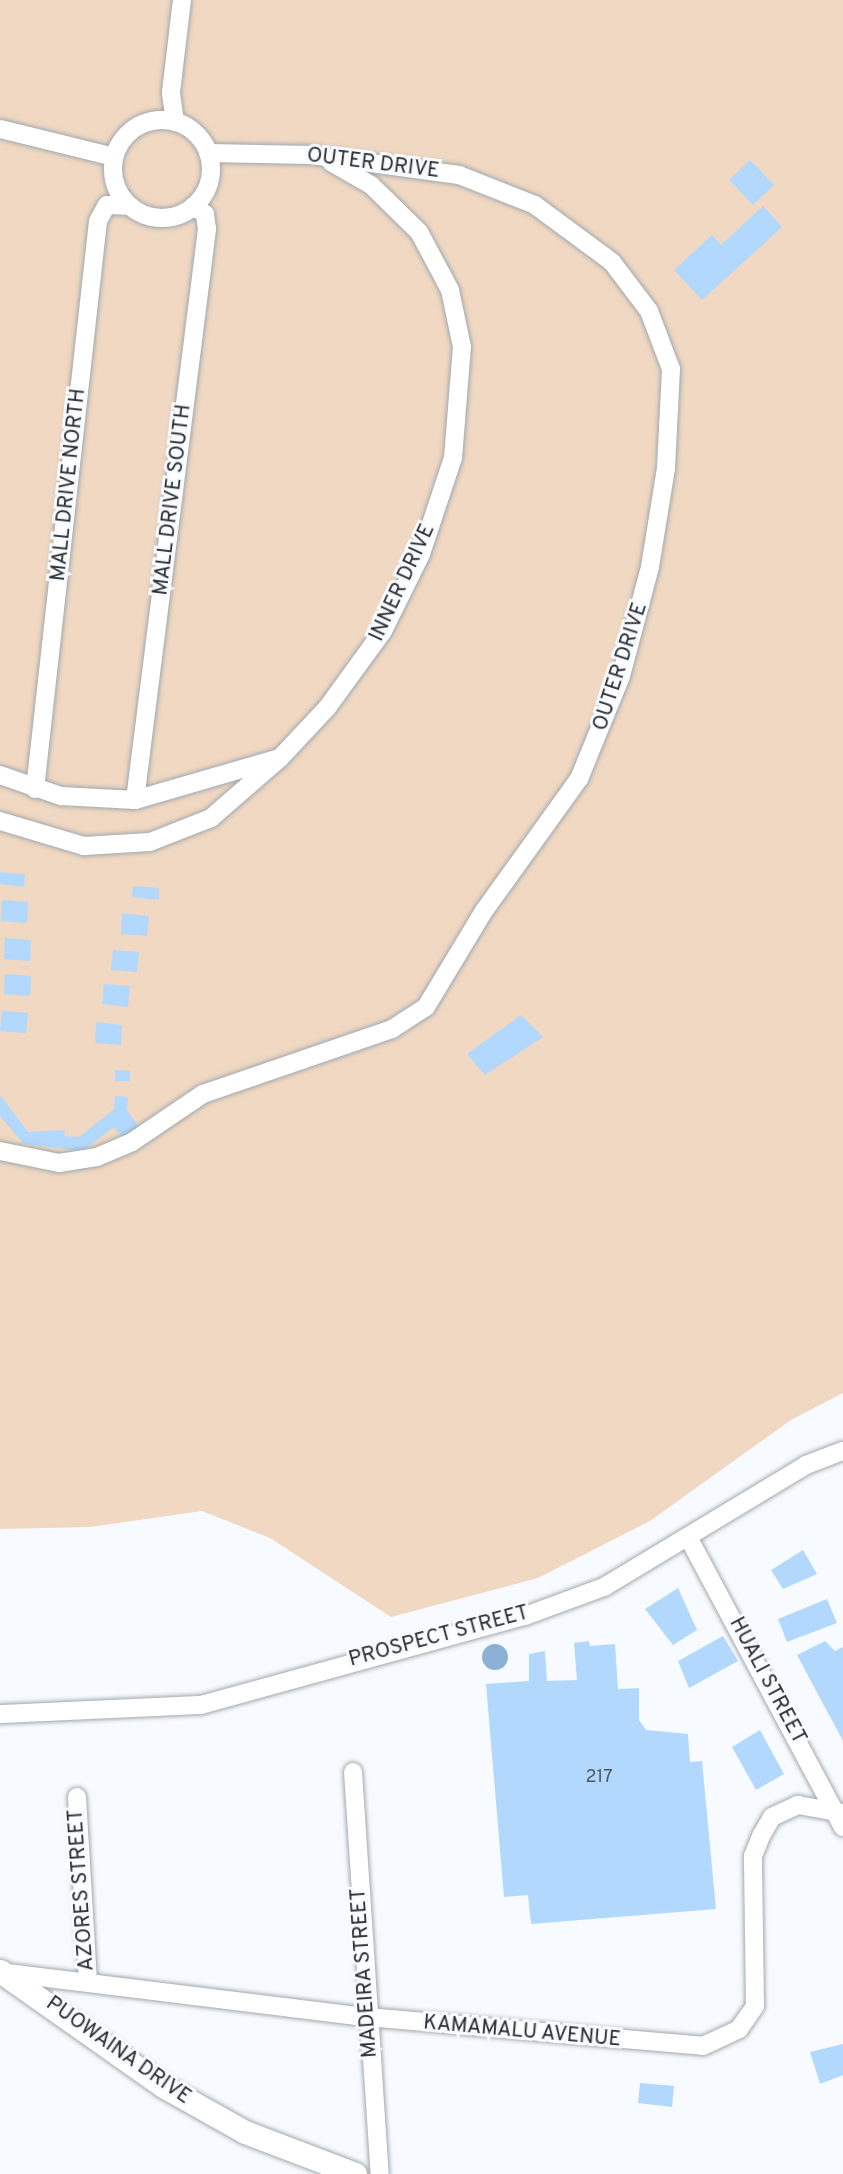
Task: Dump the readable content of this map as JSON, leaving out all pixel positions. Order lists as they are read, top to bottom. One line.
{"streets":{"street":["OUTER DRIVE","MALL DRIVE NORTH","MALL DRIVE SOUTH","INNER DRIVE","PROSPECT STREET","HUALI STREET","AZORES STREET","MADEIRA STREET","KAMAMALU AVENUE","PUOWAINA DRIVE"]},"crossings":[["OUTER DRIVE","MALL DRIVE NORTH"],["OUTER DRIVE","MALL DRIVE SOUTH"],["OUTER DRIVE","INNER DRIVE"],["MALL DRIVE NORTH","MALL DRIVE SOUTH"],["PROSPECT STREET","HUALI STREET"],["HUALI STREET","KAMAMALU AVENUE"],["AZORES STREET","KAMAMALU AVENUE"],["MADEIRA STREET","KAMAMALU AVENUE"],["KAMAMALU AVENUE","PUOWAINA DRIVE"]],"house_numbers":["217"]}
